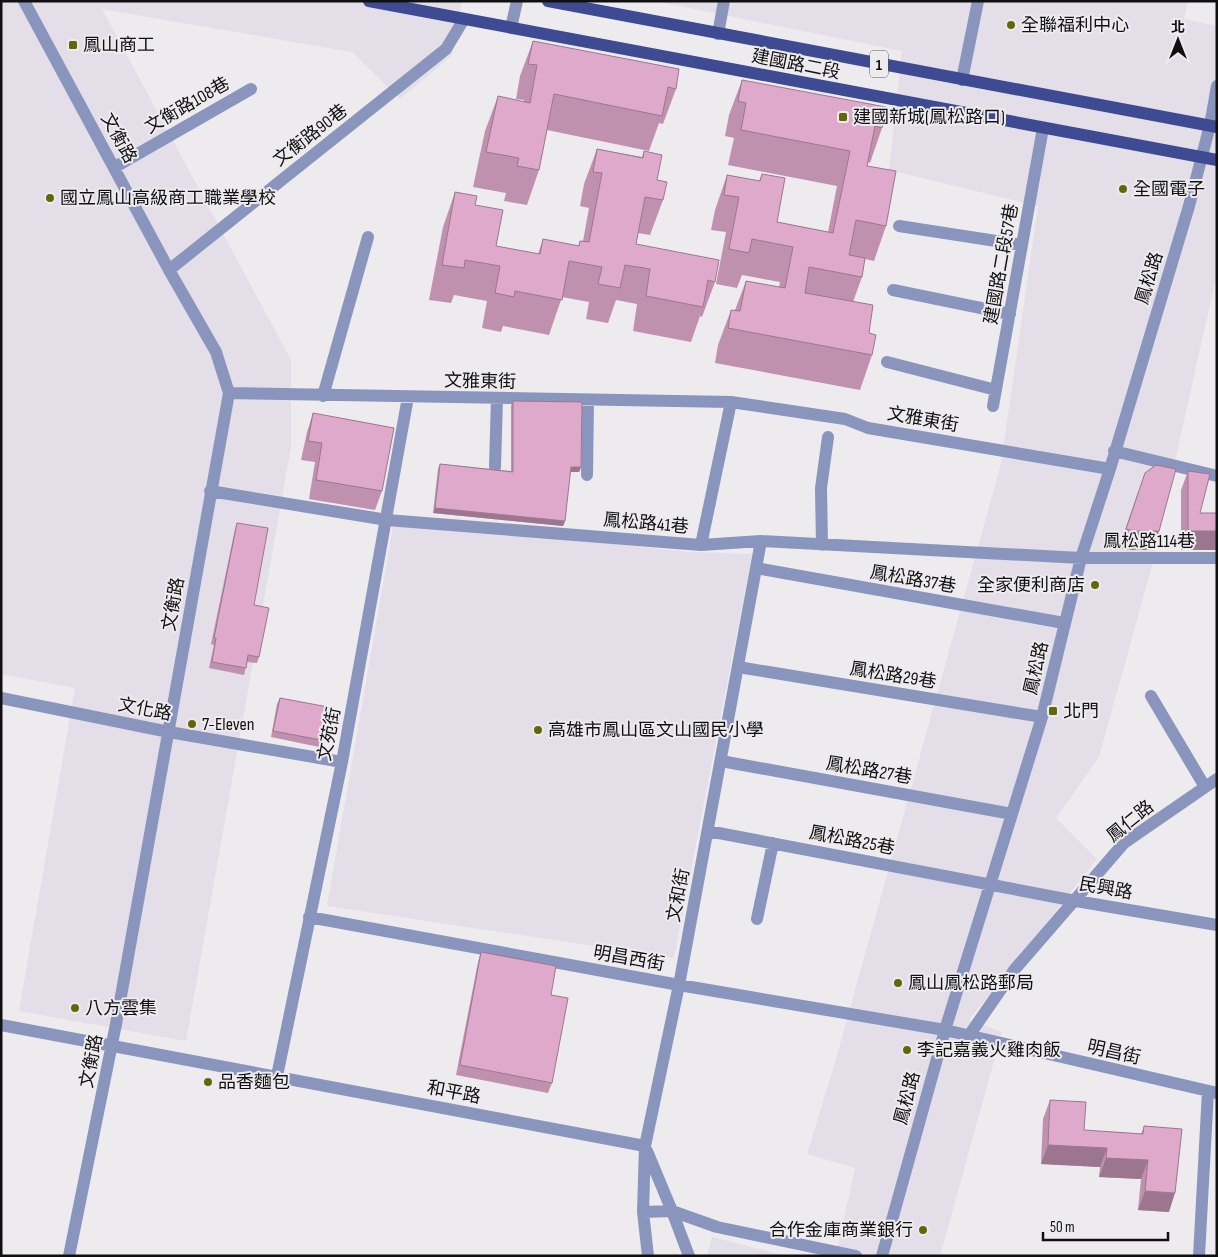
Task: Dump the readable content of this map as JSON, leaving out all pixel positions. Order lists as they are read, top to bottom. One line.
{"streets":{"main road":["建國路二段","1"],"street":["文衡路108巷","文衡路90巷","文衡路","建國路二段57巷","鳳松路","文雅東街","鳳松路41巷","鳳松路114巷","鳳松路37巷","鳳松路29巷","文化路","文苑街","鳳松路27巷","鳳仁路","鳳松路25巷","民興路","文和街","明昌西街","明昌街","和平路"]},"crossings":[["建國路二段","文衡路90巷"],["建國路二段","建國路二段57巷"],["建國路二段","鳳松路"],["文衡路108巷","文衡路"],["文衡路90巷","文衡路"],["文衡路","文雅東街"],["文衡路","鳳松路41巷"],["文衡路","文化路"],["文衡路","和平路"],["鳳松路","文雅東街"],["鳳松路","鳳松路41巷"],["鳳松路","鳳松路114巷"],["鳳松路","鳳松路37巷"],["鳳松路","鳳松路29巷"],["鳳松路","鳳松路27巷"],["鳳松路","鳳松路25巷"],["鳳松路","民興路"],["鳳松路","明昌西街"],["鳳松路","明昌街"],["文雅東街","文苑街"],["鳳松路41巷","鳳松路114巷"],["鳳松路41巷","文苑街"],["鳳松路41巷","文和街"],["鳳松路37巷","文和街"],["鳳松路29巷","文和街"],["文化路","文苑街"],["文苑街","明昌西街"],["文苑街","和平路"],["鳳松路27巷","文和街"],["鳳仁路","民興路"],["鳳仁路","明昌街"],["鳳松路25巷","民興路"],["鳳松路25巷","文和街"],["文和街","明昌西街"],["文和街","和平路"],["明昌西街","明昌街"]],"places":{"other":["全聯福利中心","全國電子","國立鳳山高級商工職業學校","全家便利商店","7-Eleven","高雄市鳳山區文山國民小學","鳳山鳳松路郵局","八方雲集","李記嘉義火雞肉飯","品香麵包","合作金庫商業銀行"],"transit":["鳳山商工","建國新城(鳳松路口)","北門"]},"scale_bar":"50 m","north":"top"}
